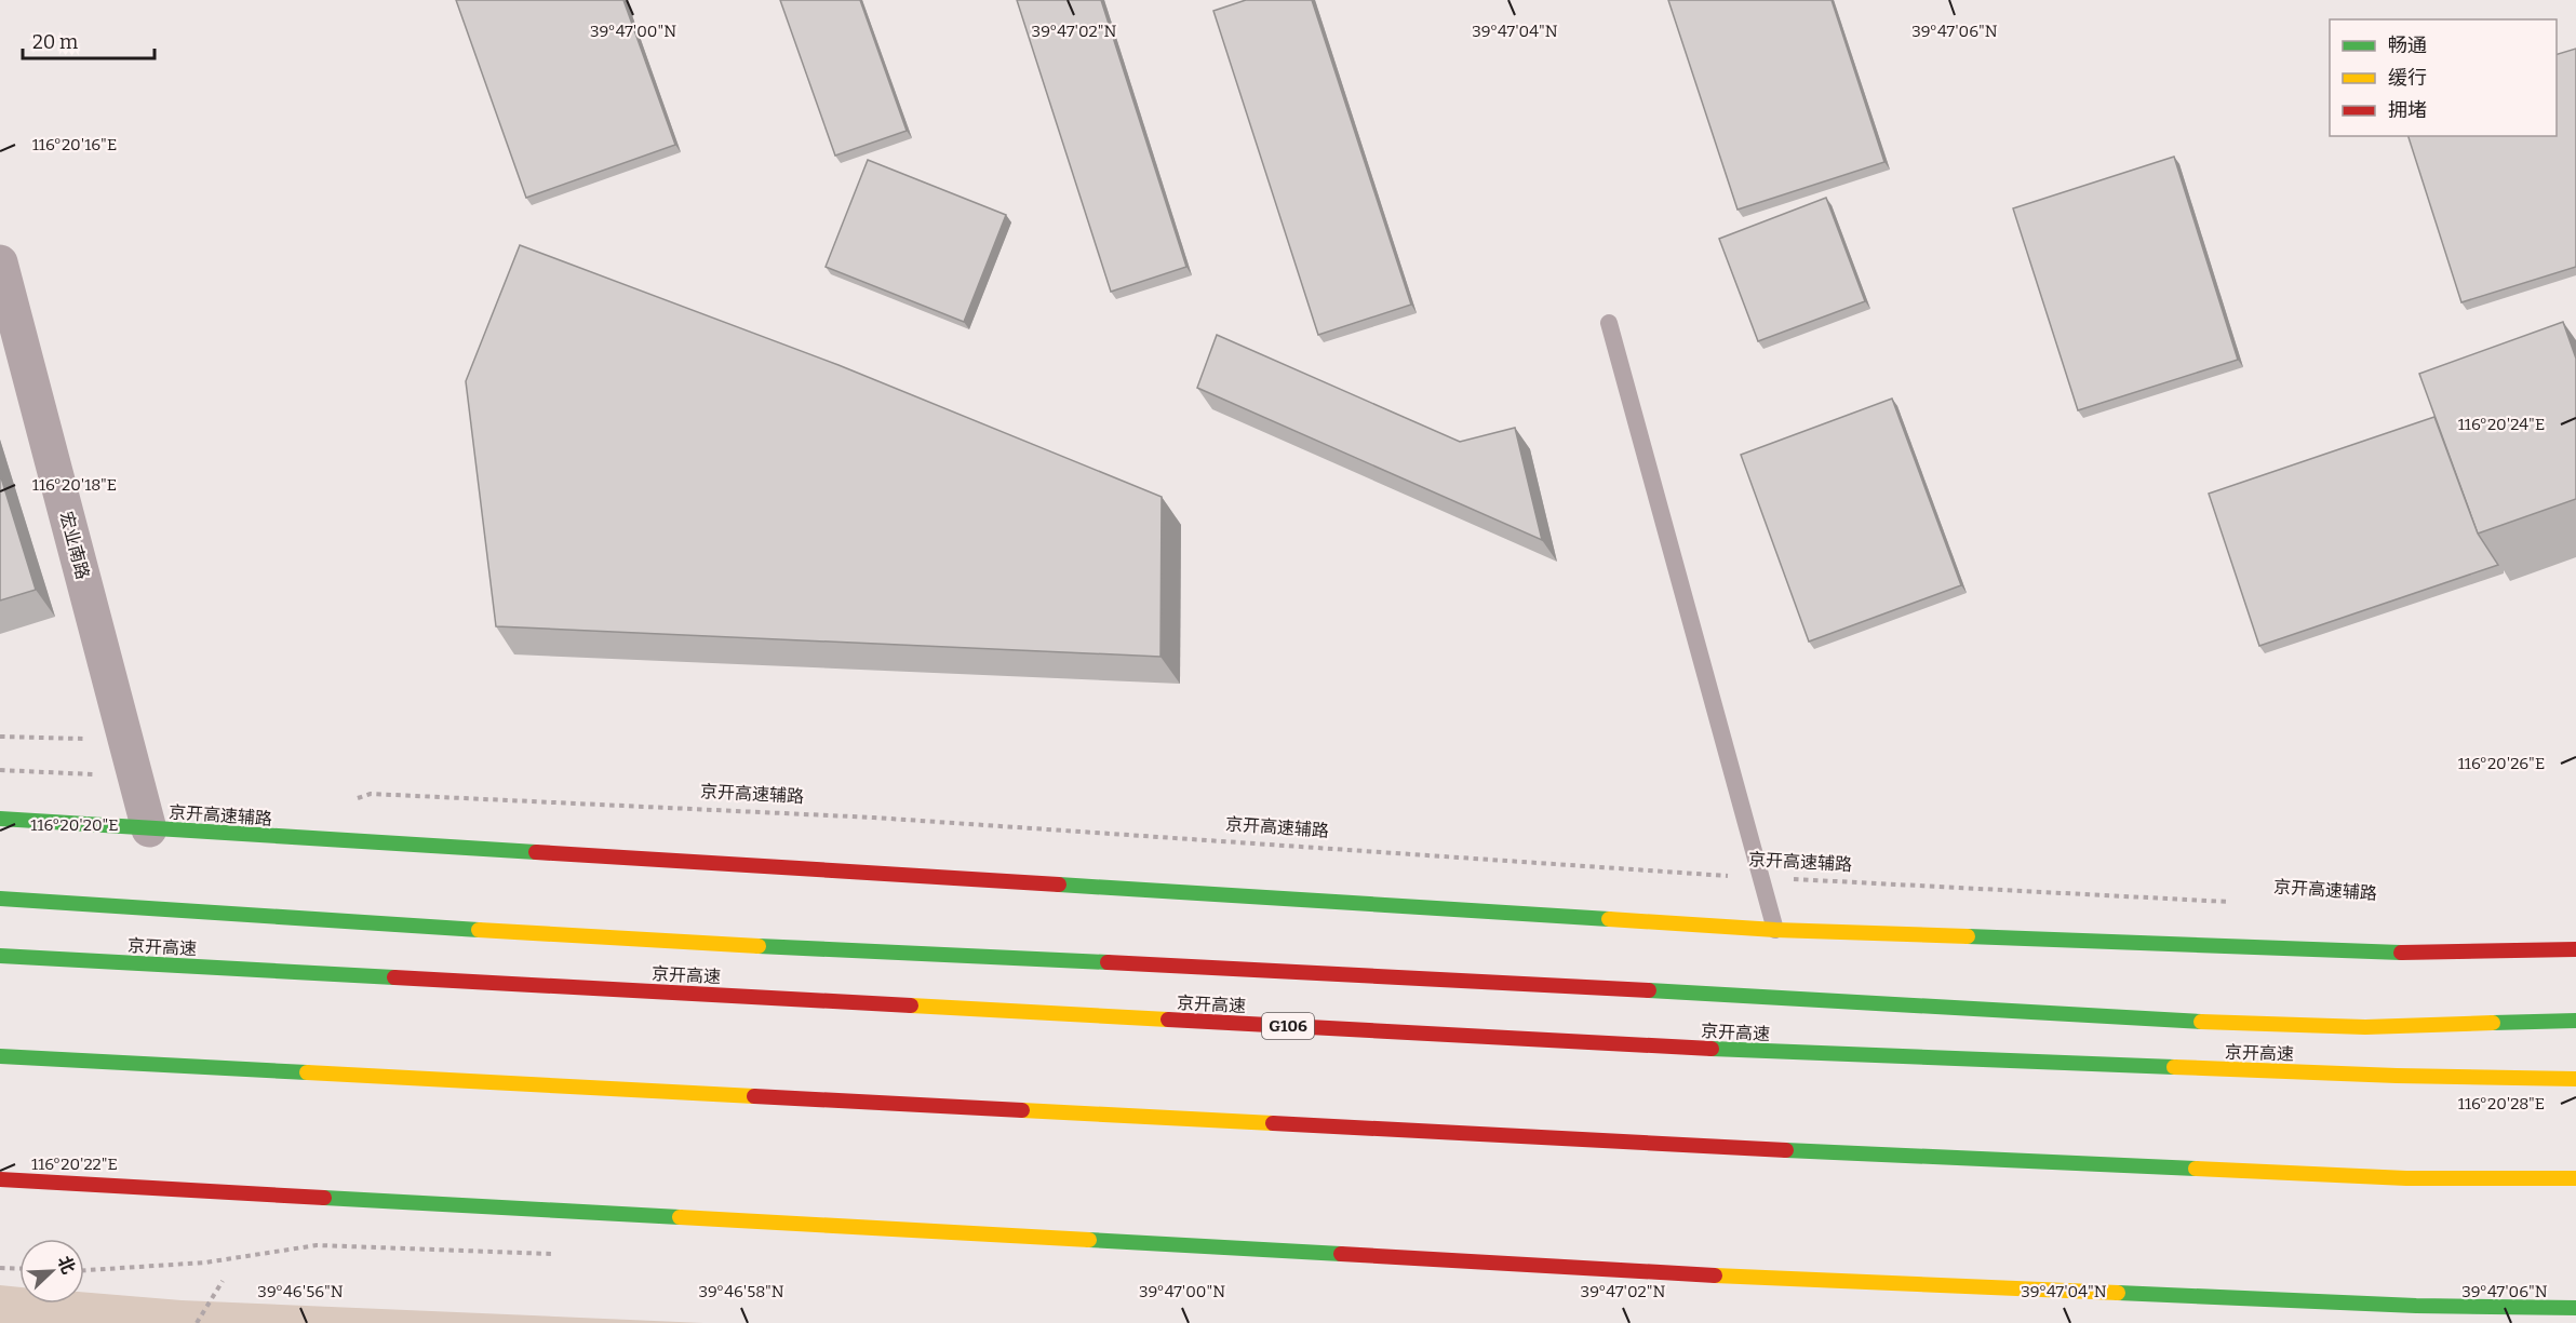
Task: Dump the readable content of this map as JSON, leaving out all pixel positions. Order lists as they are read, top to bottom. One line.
{"streets":{"main road":["京开高速辅路","京开高速","G106"],"street":["宏业南路"]},"crossings":[["宏业南路","京开高速辅路"]],"legend":["畅通","缓行","拥堵"],"scale_bar":"20 m","north":"top right","coordinates":["39°47'00\"N","39°47'02\"N","39°47'04\"N","39°47'06\"N","116°20'16\"E","116°20'24\"E","116°20'18\"E","116°20'26\"E","116°20'20\"E","116°20'28\"E","116°20'22\"E","39°46'56\"N","39°46'58\"N"]}
